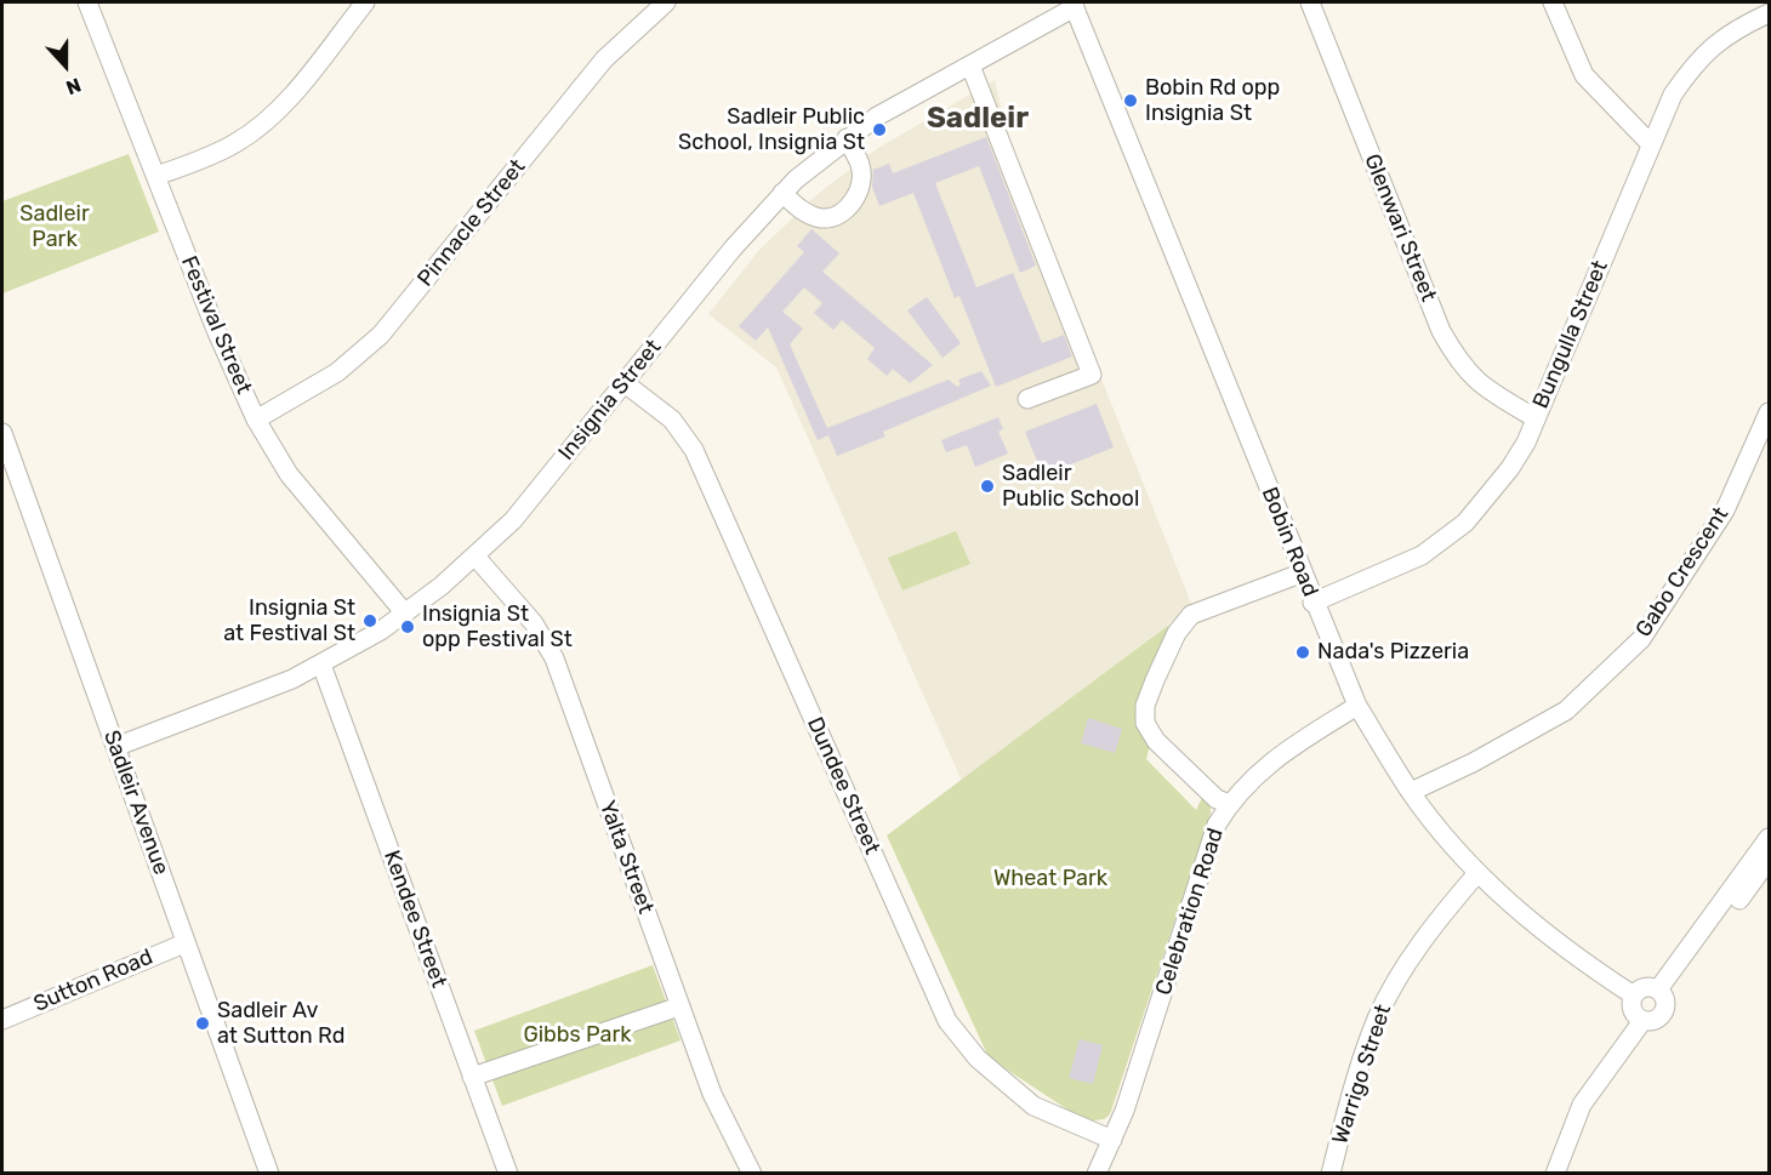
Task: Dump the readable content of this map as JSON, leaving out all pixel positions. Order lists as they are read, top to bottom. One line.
{"streets":{"street":["Pinnacle Street","Glenwari Street","Festival Street","Bungulla Street","Insignia Street","Bobin Road","Gabo Crescent","Dundee Street","Sadleir Avenue","Yalta Street","Celebration Road","Kendee Street","Sutton Road","Warrigo Street"]},"crossings":[["Pinnacle Street","Festival Street"],["Glenwari Street","Bungulla Street"],["Festival Street","Insignia Street"],["Bungulla Street","Bobin Road"],["Insignia Street","Bobin Road"],["Insignia Street","Dundee Street"],["Insignia Street","Sadleir Avenue"],["Insignia Street","Yalta Street"],["Insignia Street","Kendee Street"],["Bobin Road","Gabo Crescent"],["Bobin Road","Celebration Road"],["Bobin Road","Warrigo Street"],["Dundee Street","Celebration Road"],["Sadleir Avenue","Sutton Road"]],"districts":["Sadleir"],"parks":["Sadleir Park","Wheat Park","Gibbs Park"],"places":["Bobin Rd opp Insignia St","Sadleir Public School, Insignia St","Sadleir Public School","Insignia St at Festival St","Insignia St opp Festival St","Nada's Pizzeria","Sadleir Av at Sutton Rd"],"north":"bottom"}
